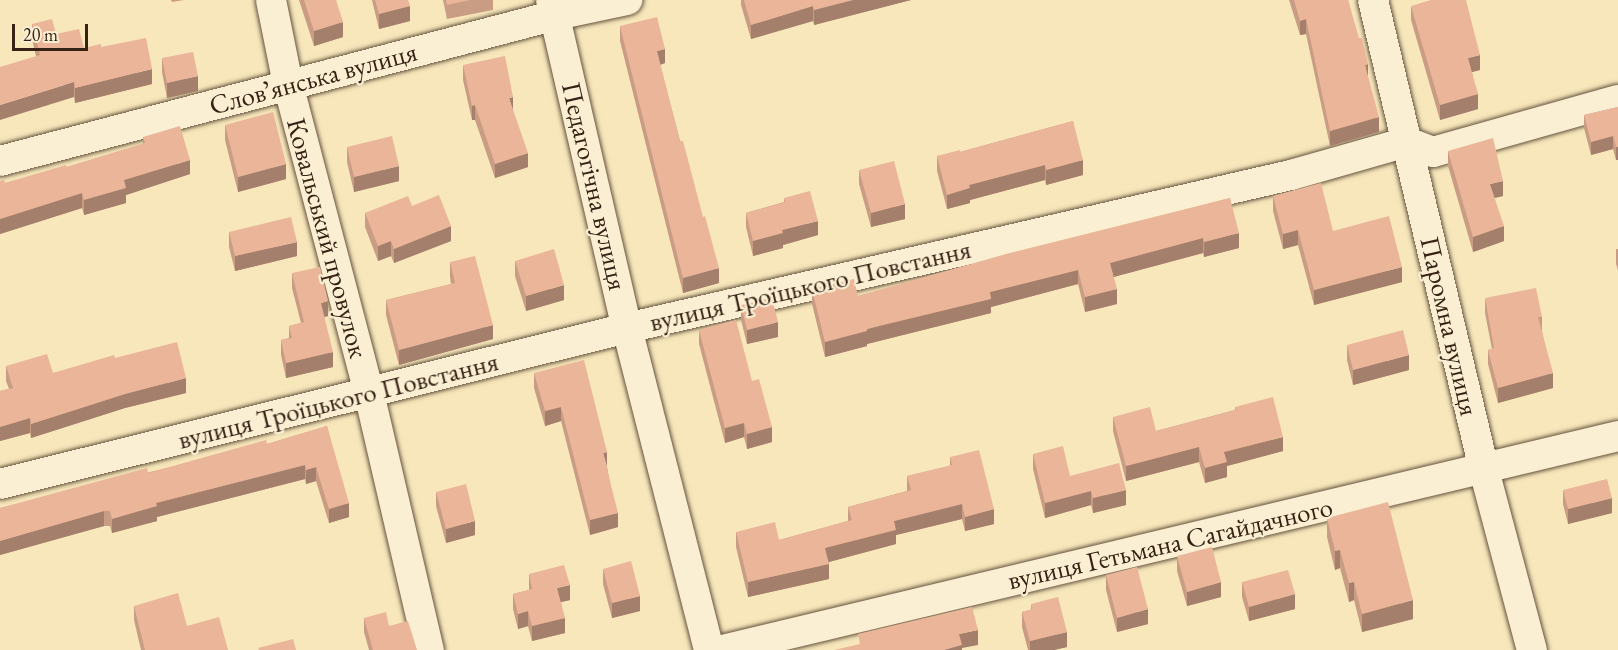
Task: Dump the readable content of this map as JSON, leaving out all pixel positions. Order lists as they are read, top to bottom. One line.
{"streets":{"street":["Словʼянська вулиця","Педагогічна вулиця","Ковальський провулок","вулиця Троїцького Повстання","Паромна вулиця","вулиця Гетьмана Сагайдачного"]},"crossings":[["Словʼянська вулиця","Педагогічна вулиця"],["Словʼянська вулиця","Ковальський провулок"],["Педагогічна вулиця","вулиця Троїцького Повстання"],["Ковальський провулок","вулиця Троїцького Повстання"],["вулиця Троїцького Повстання","Паромна вулиця"],["Паромна вулиця","вулиця Гетьмана Сагайдачного"]],"scale_bar":"20 m"}
